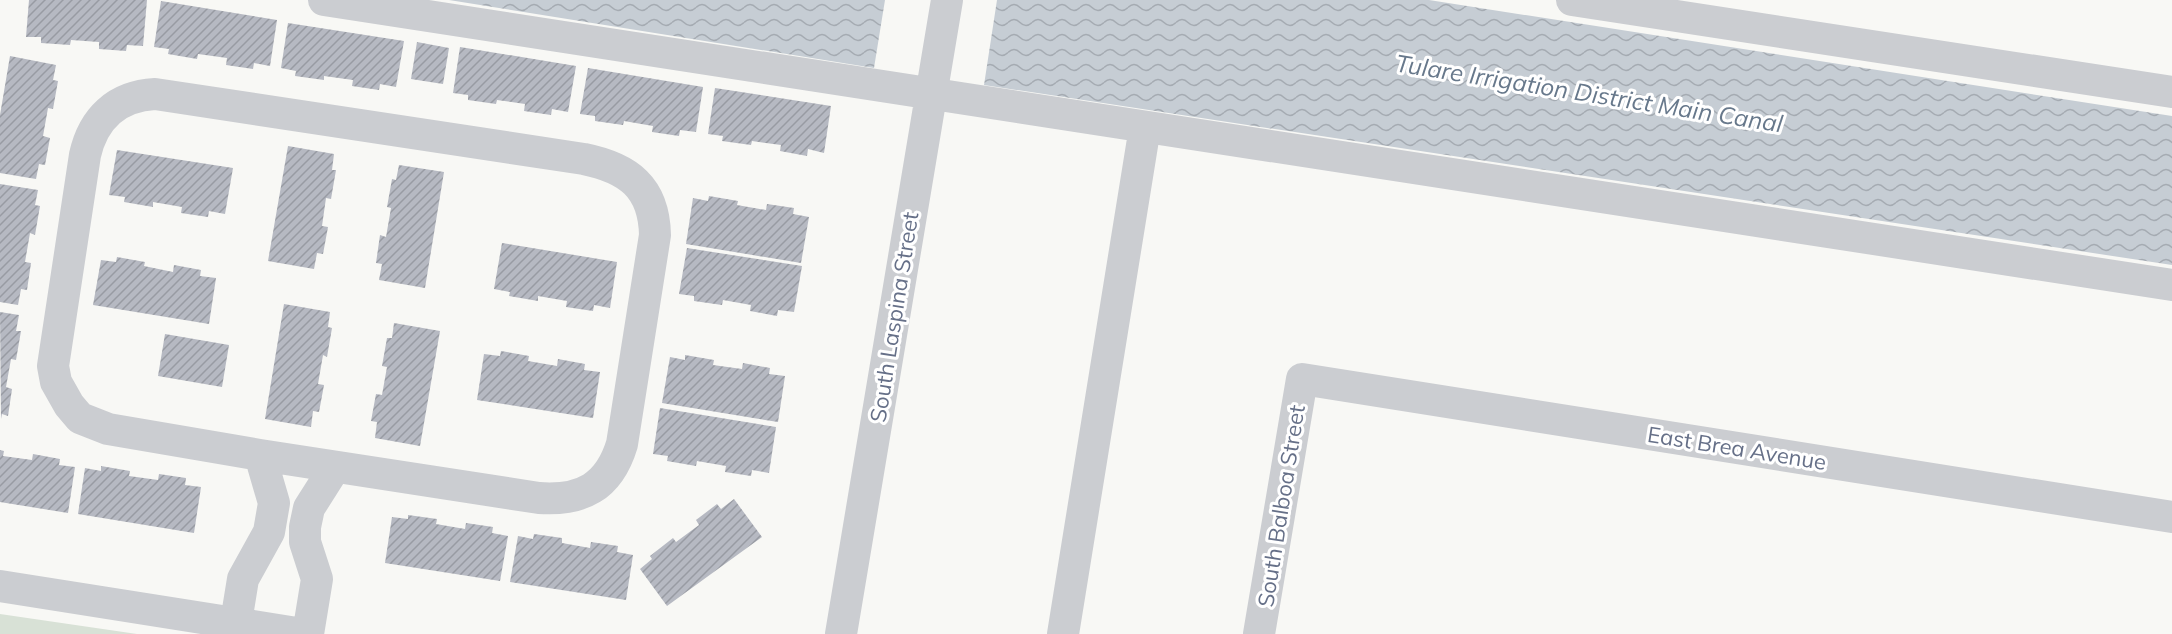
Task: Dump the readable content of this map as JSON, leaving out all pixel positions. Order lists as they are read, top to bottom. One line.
{"streets":{"street":["South Laspina Street","East Brea Avenue","South Balboa Street"]},"crossings":[["East Brea Avenue","South Balboa Street"]],"water":["Tulare Irrigation District Main Canal"]}
